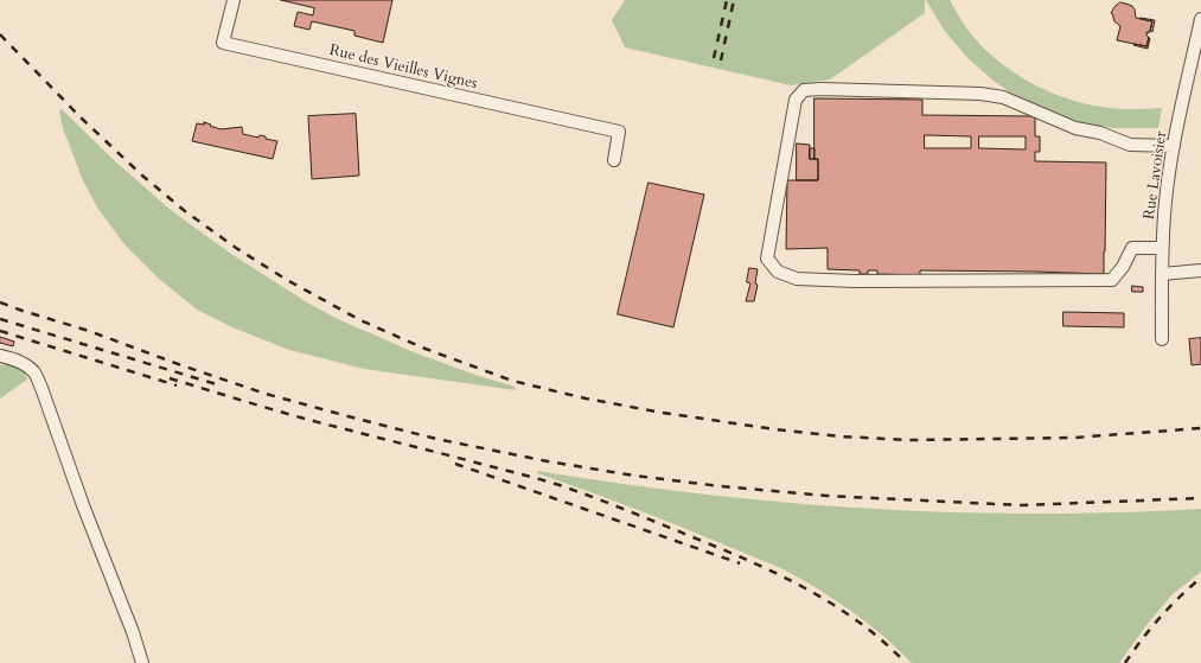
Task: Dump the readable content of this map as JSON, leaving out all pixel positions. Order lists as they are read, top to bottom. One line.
{"streets":{"street":["Rue des Vieilles Vignes","Rue Lavoisier"]}}
